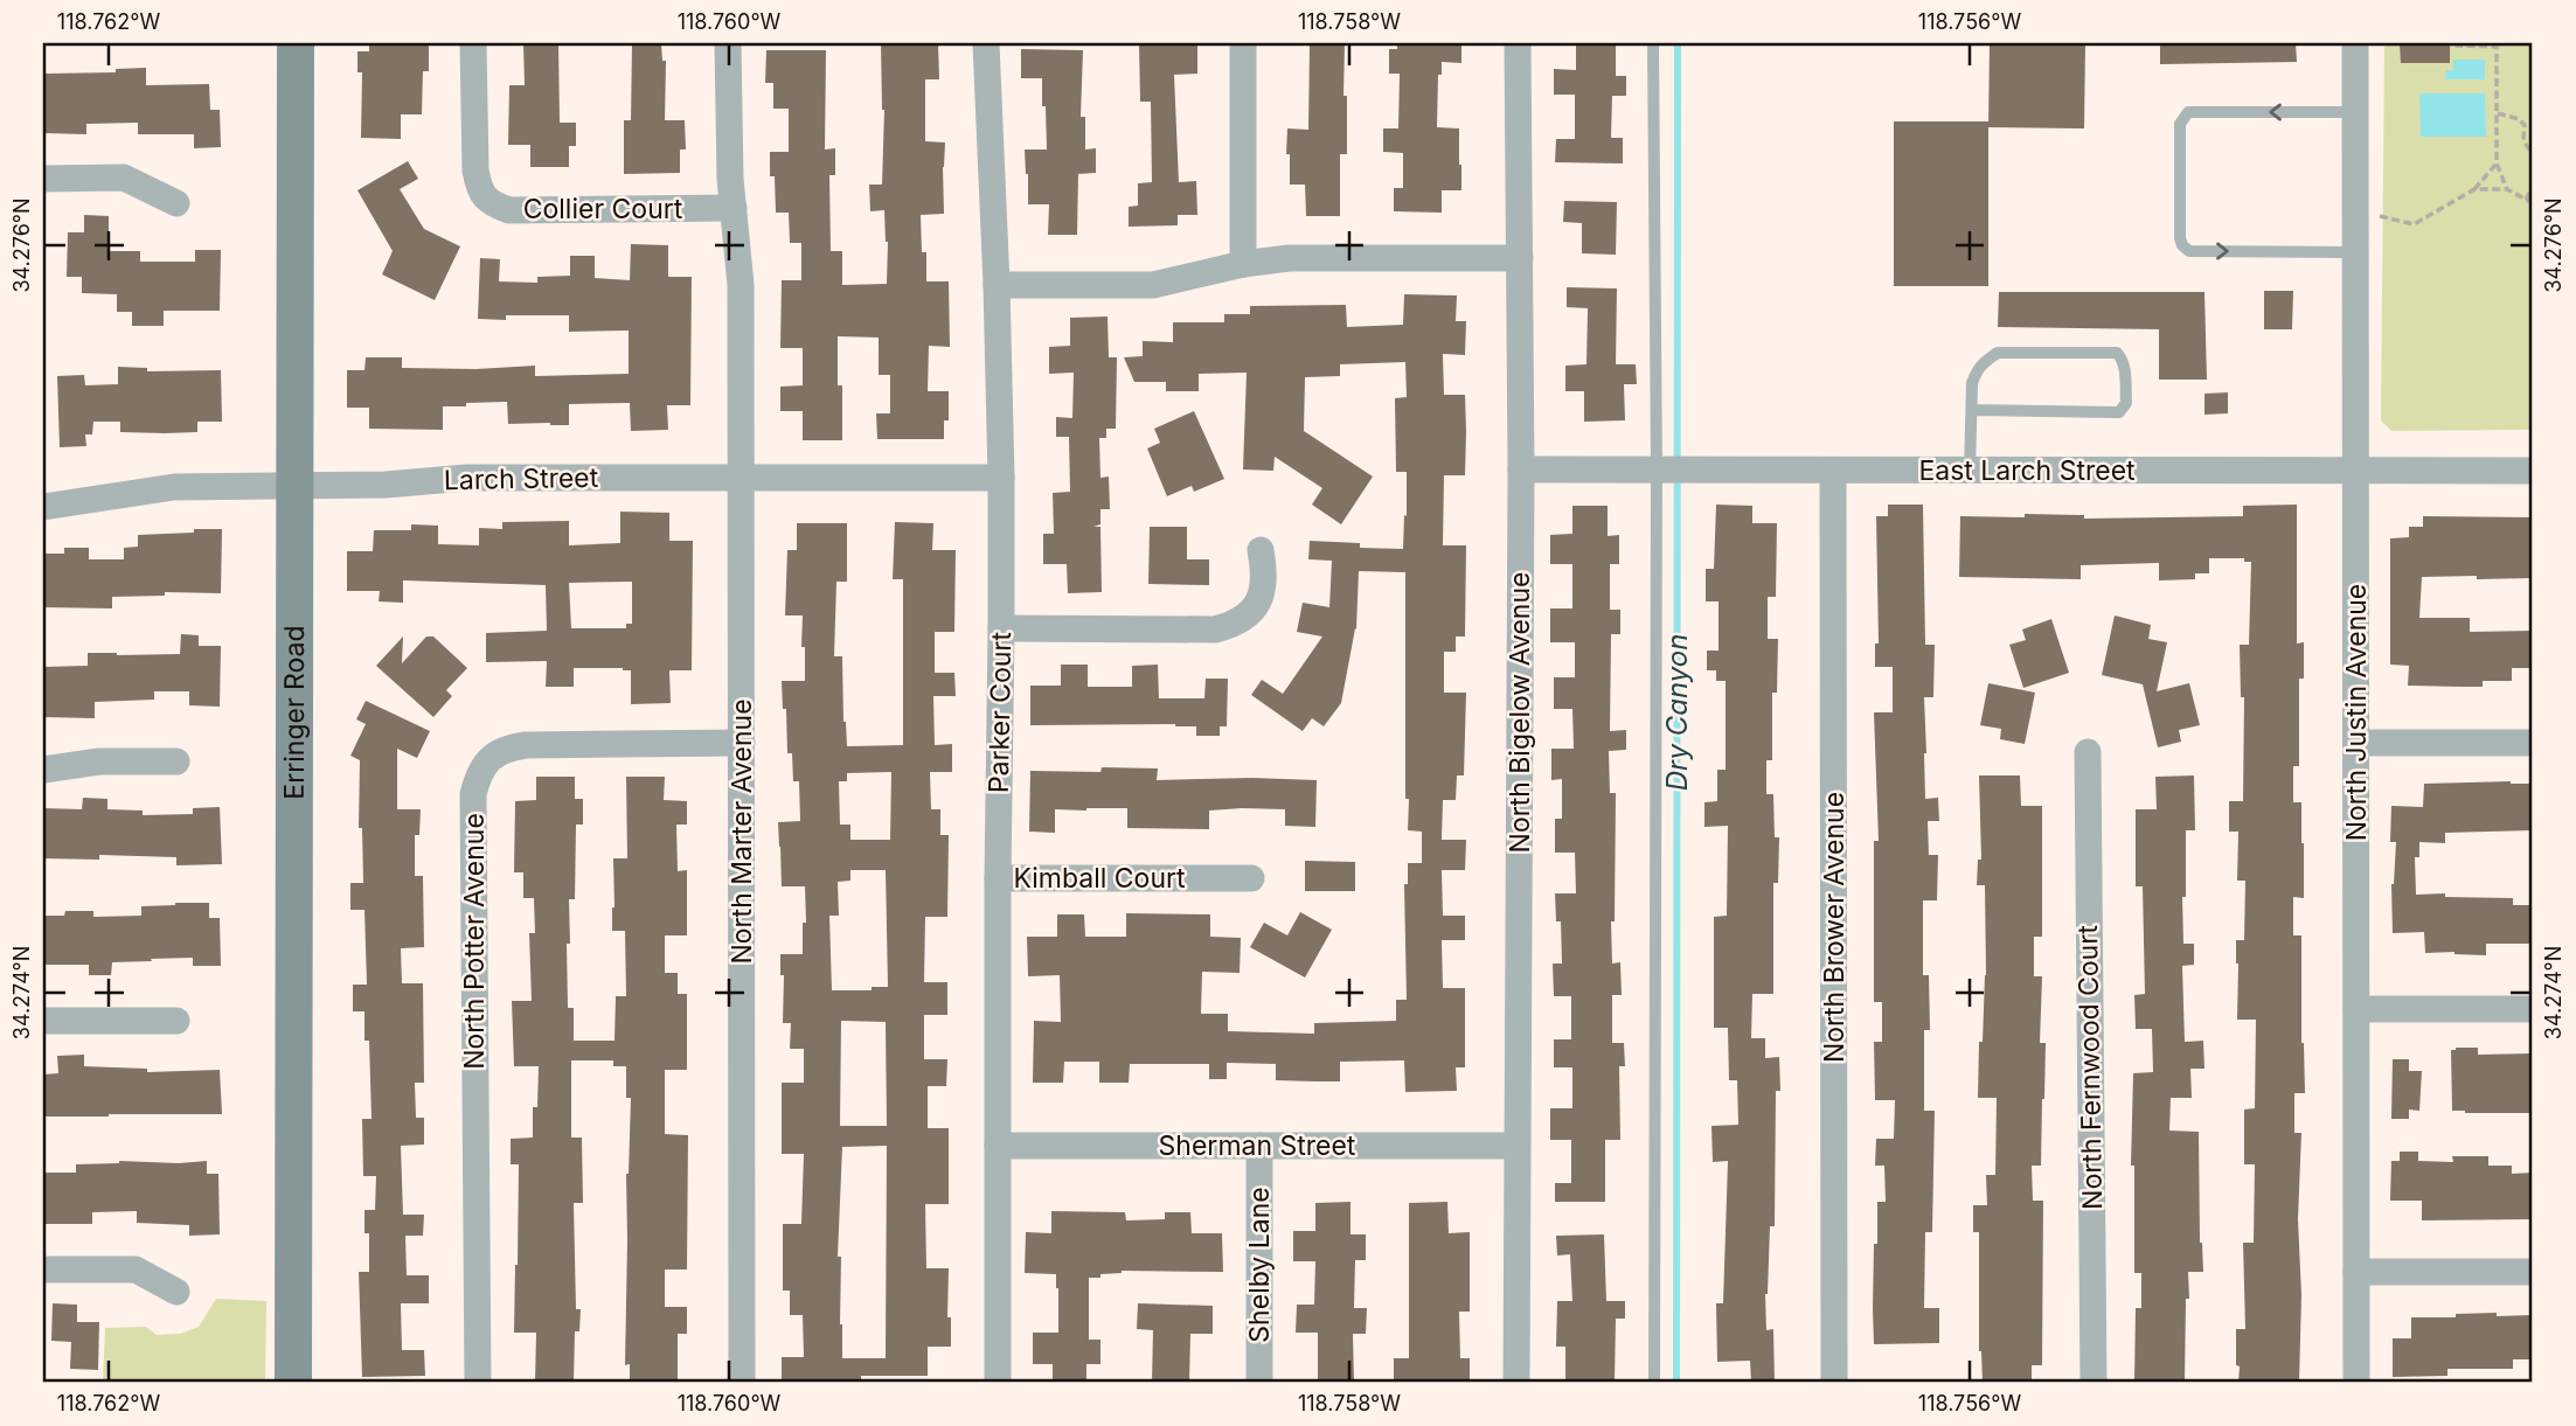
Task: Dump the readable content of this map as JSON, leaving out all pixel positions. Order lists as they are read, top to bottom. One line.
{"streets":{"main road":["Erringer Road"],"street":["Collier Court","East Larch Street","Larch Street","Parker Court","North Bigelow Avenue","North Justin Avenue","North Marter Avenue","Kimball Court","North Brower Avenue","North Potter Avenue","North Fernwood Court","Sherman Street","Shelby Lane"]},"crossings":[["Collier Court","North Marter Avenue"],["East Larch Street","North Bigelow Avenue"],["East Larch Street","North Justin Avenue"],["East Larch Street","North Brower Avenue"],["Larch Street","Erringer Road"],["Larch Street","Parker Court"],["Larch Street","North Marter Avenue"],["Parker Court","Kimball Court"],["Parker Court","Sherman Street"],["North Bigelow Avenue","Sherman Street"],["North Marter Avenue","North Potter Avenue"],["Sherman Street","Shelby Lane"]],"water":["Dry Canyon"],"coordinates":["118.762°W","118.760°W","118.758°W","118.756°W","34.276°N","34.274°N"]}
